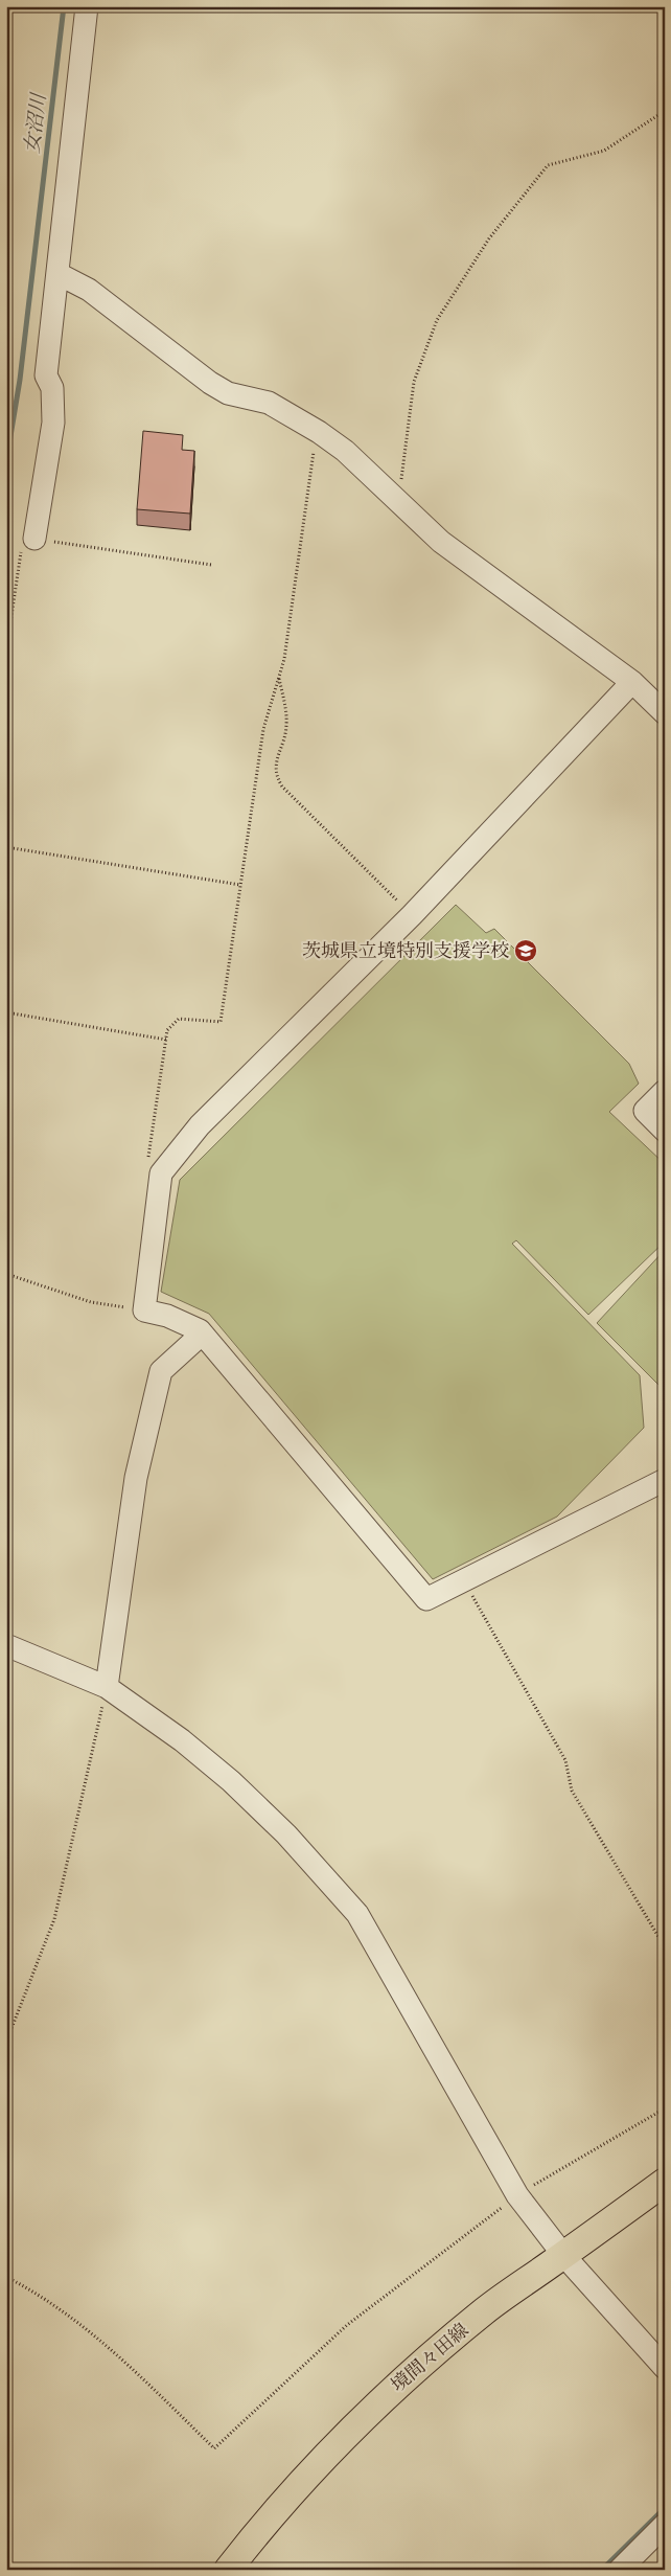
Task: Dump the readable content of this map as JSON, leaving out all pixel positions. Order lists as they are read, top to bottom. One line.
{"streets":{"main road":["境間々田線"]},"water":["女沼川"],"places":{"school or university":["茨城県立境特別支援学校"]}}
